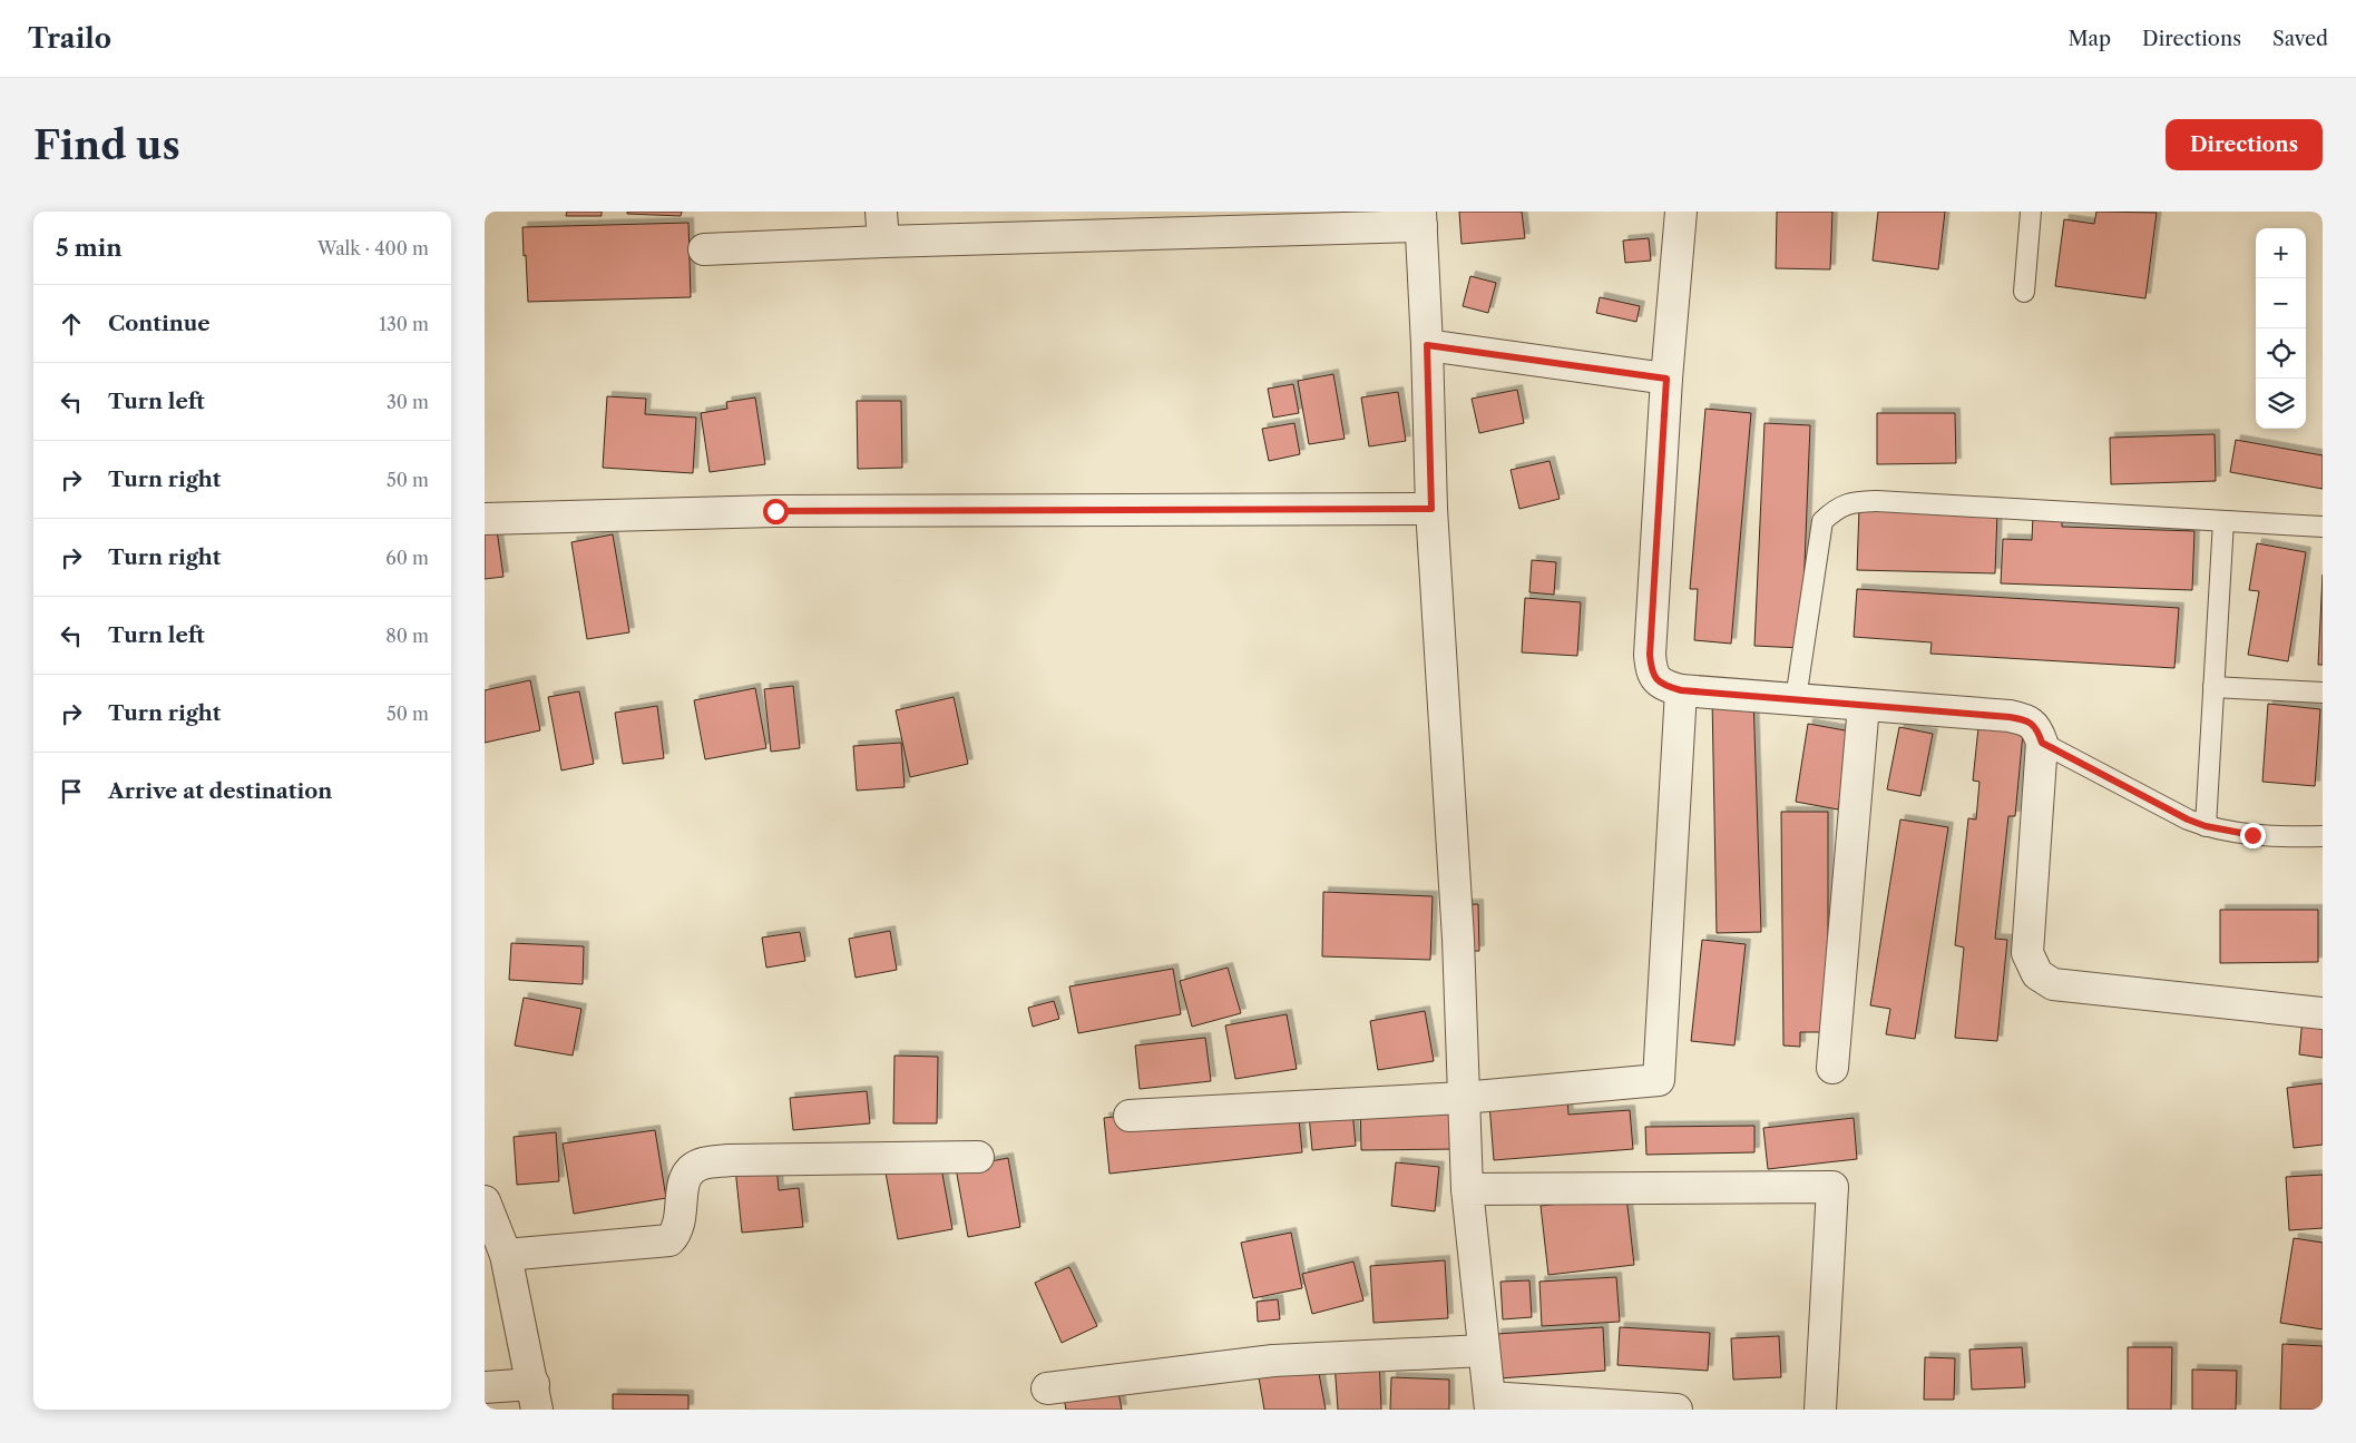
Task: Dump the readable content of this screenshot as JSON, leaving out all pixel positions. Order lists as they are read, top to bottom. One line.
{"page":{"header":"Trailo","nav":["Map","Directions","Saved"],"buttons":"Directions","title":"Find us","heading":["5 min","Walk · 400 m"],"map_buttons":["+","−"],"list":[["Continue","130 m"],["Turn left","30 m"],["Turn right","50 m"],["Turn right","60 m"],["Turn left","80 m"],["Turn right","50 m"],"Arrive at destination"]}}
